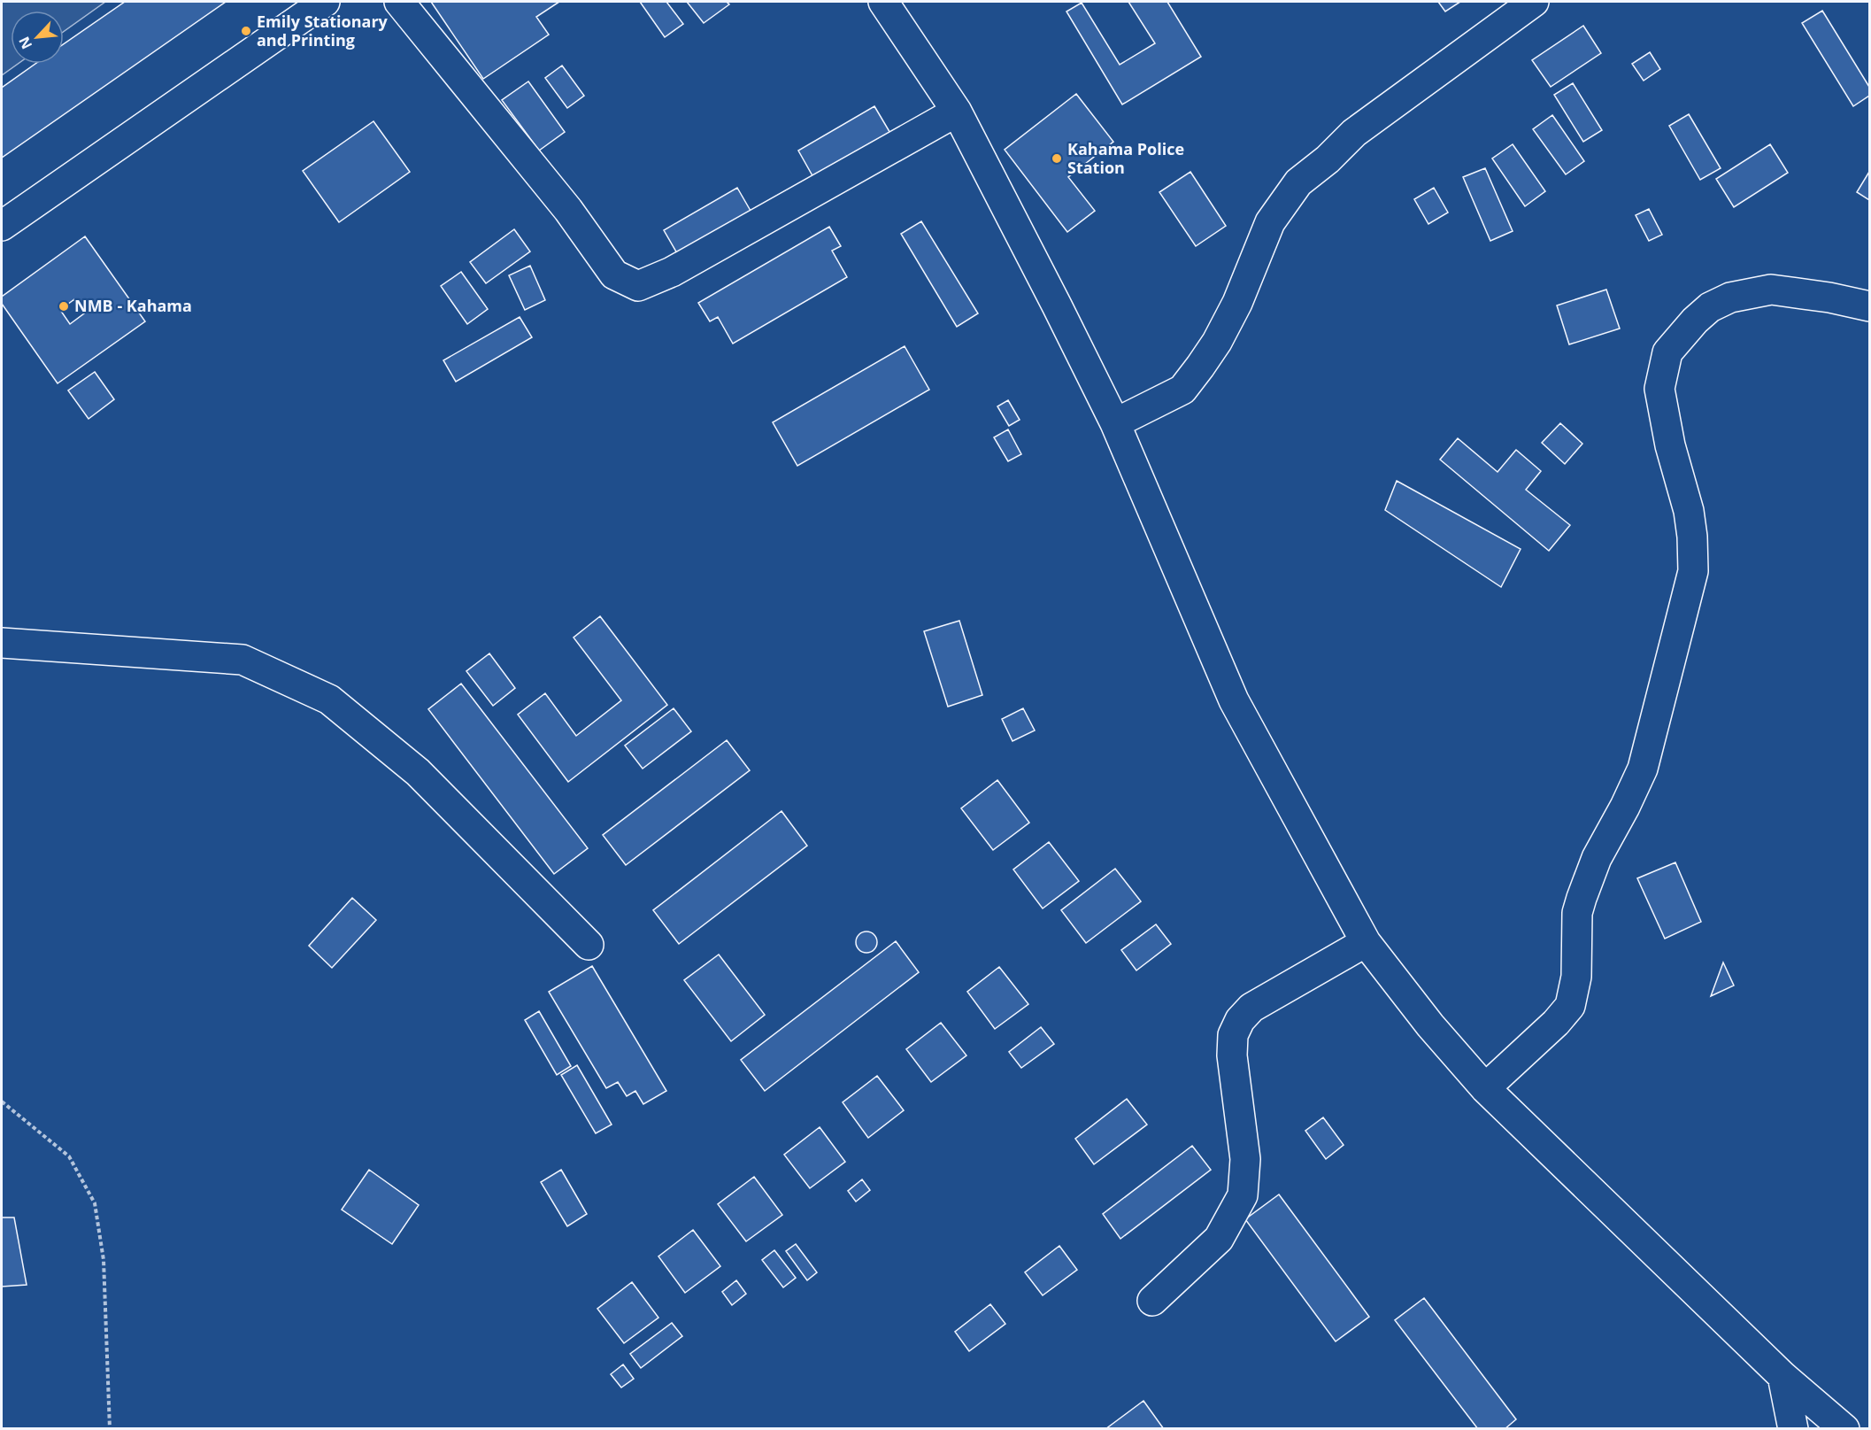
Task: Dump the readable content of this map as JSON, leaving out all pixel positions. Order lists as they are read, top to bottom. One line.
{"places":["Emily Stationary and Printing","Kahama Police Station","NMB - Kahama"],"north":"bottom left"}
